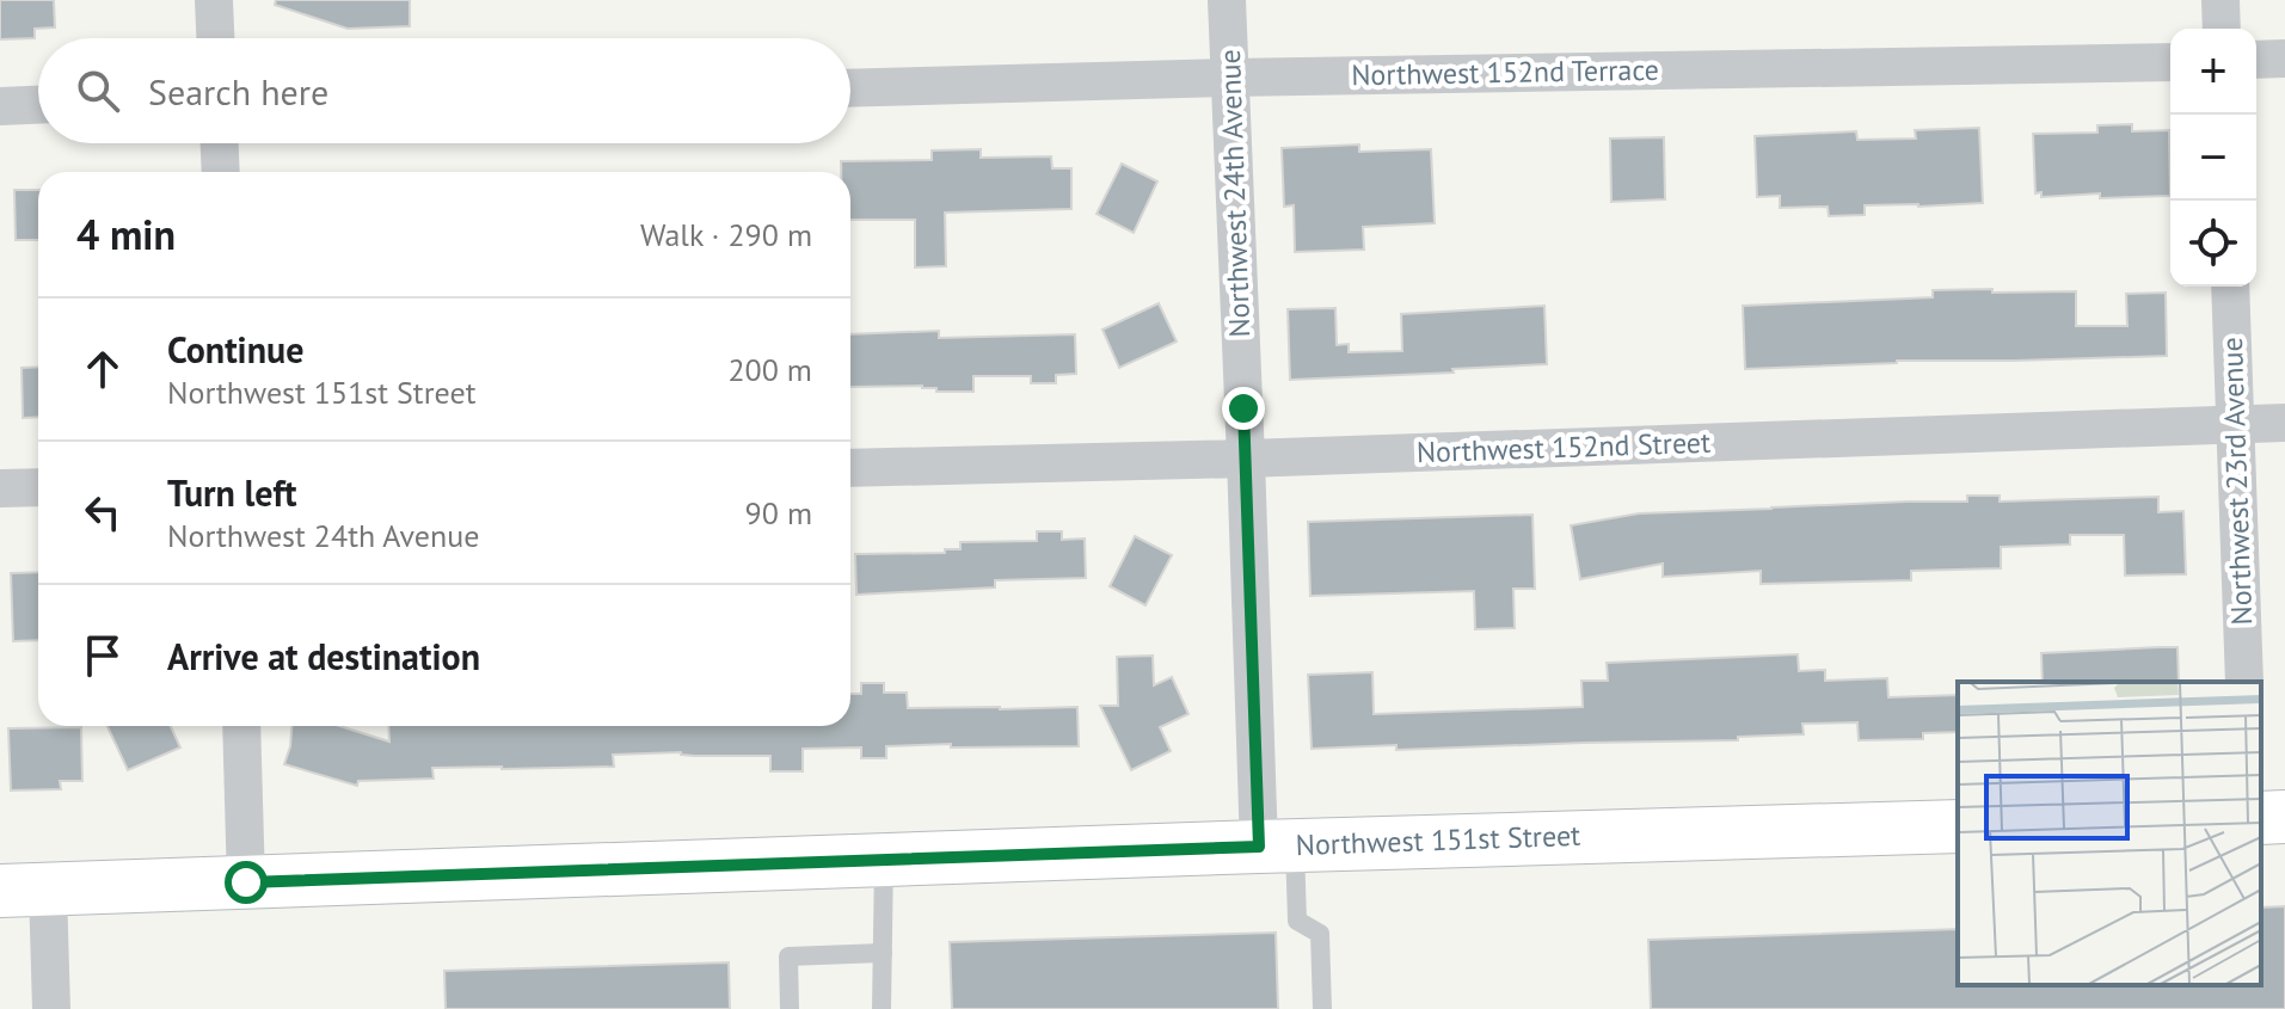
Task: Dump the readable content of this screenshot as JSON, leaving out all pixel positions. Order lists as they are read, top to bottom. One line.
{"streets":{"street":["Northwest 152nd Terrace","Northwest 24th Avenue","Northwest 152nd Street","Northwest 23rd Avenue","Northwest 151st Street"]},"crossings":[["Northwest 152nd Terrace","Northwest 24th Avenue"],["Northwest 24th Avenue","Northwest 152nd Street"],["Northwest 24th Avenue","Northwest 151st Street"],["Northwest 152nd Street","Northwest 23rd Avenue"]],"page":{"map_buttons":["+","−"],"search":"Search here","heading":["4 min","Walk · 290 m"],"list":[["Continue","Northwest 151st Street","200 m"],["Turn left","Northwest 24th Avenue","90 m"],"Arrive at destination"]}}
